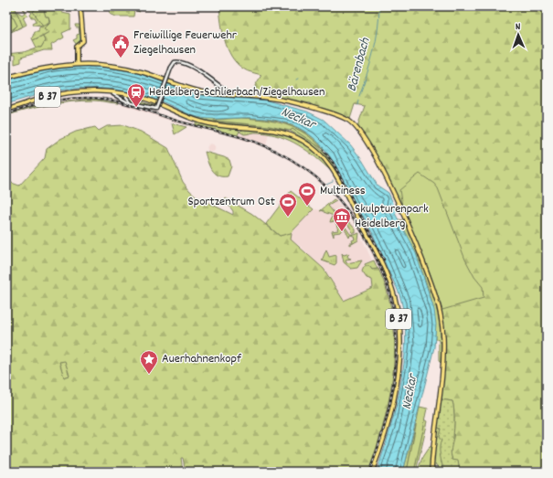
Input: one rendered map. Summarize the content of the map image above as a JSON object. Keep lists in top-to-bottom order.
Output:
{
  "streets": {
    "main road": ["B 37"]
  },
  "water": ["Bärenbach", "Neckar"],
  "places": {
    "public building": ["Freiwillige Feuerwehr Ziegelhausen"],
    "station": ["Heidelberg-Schlierbach/Ziegelhausen"],
    "sports": ["Multiness", "Sportzentrum Ost"],
    "museum": ["Skulpturenpark Heidelberg"],
    "place": ["Auerhahnenkopf"]
  },
  "north": "top"
}
